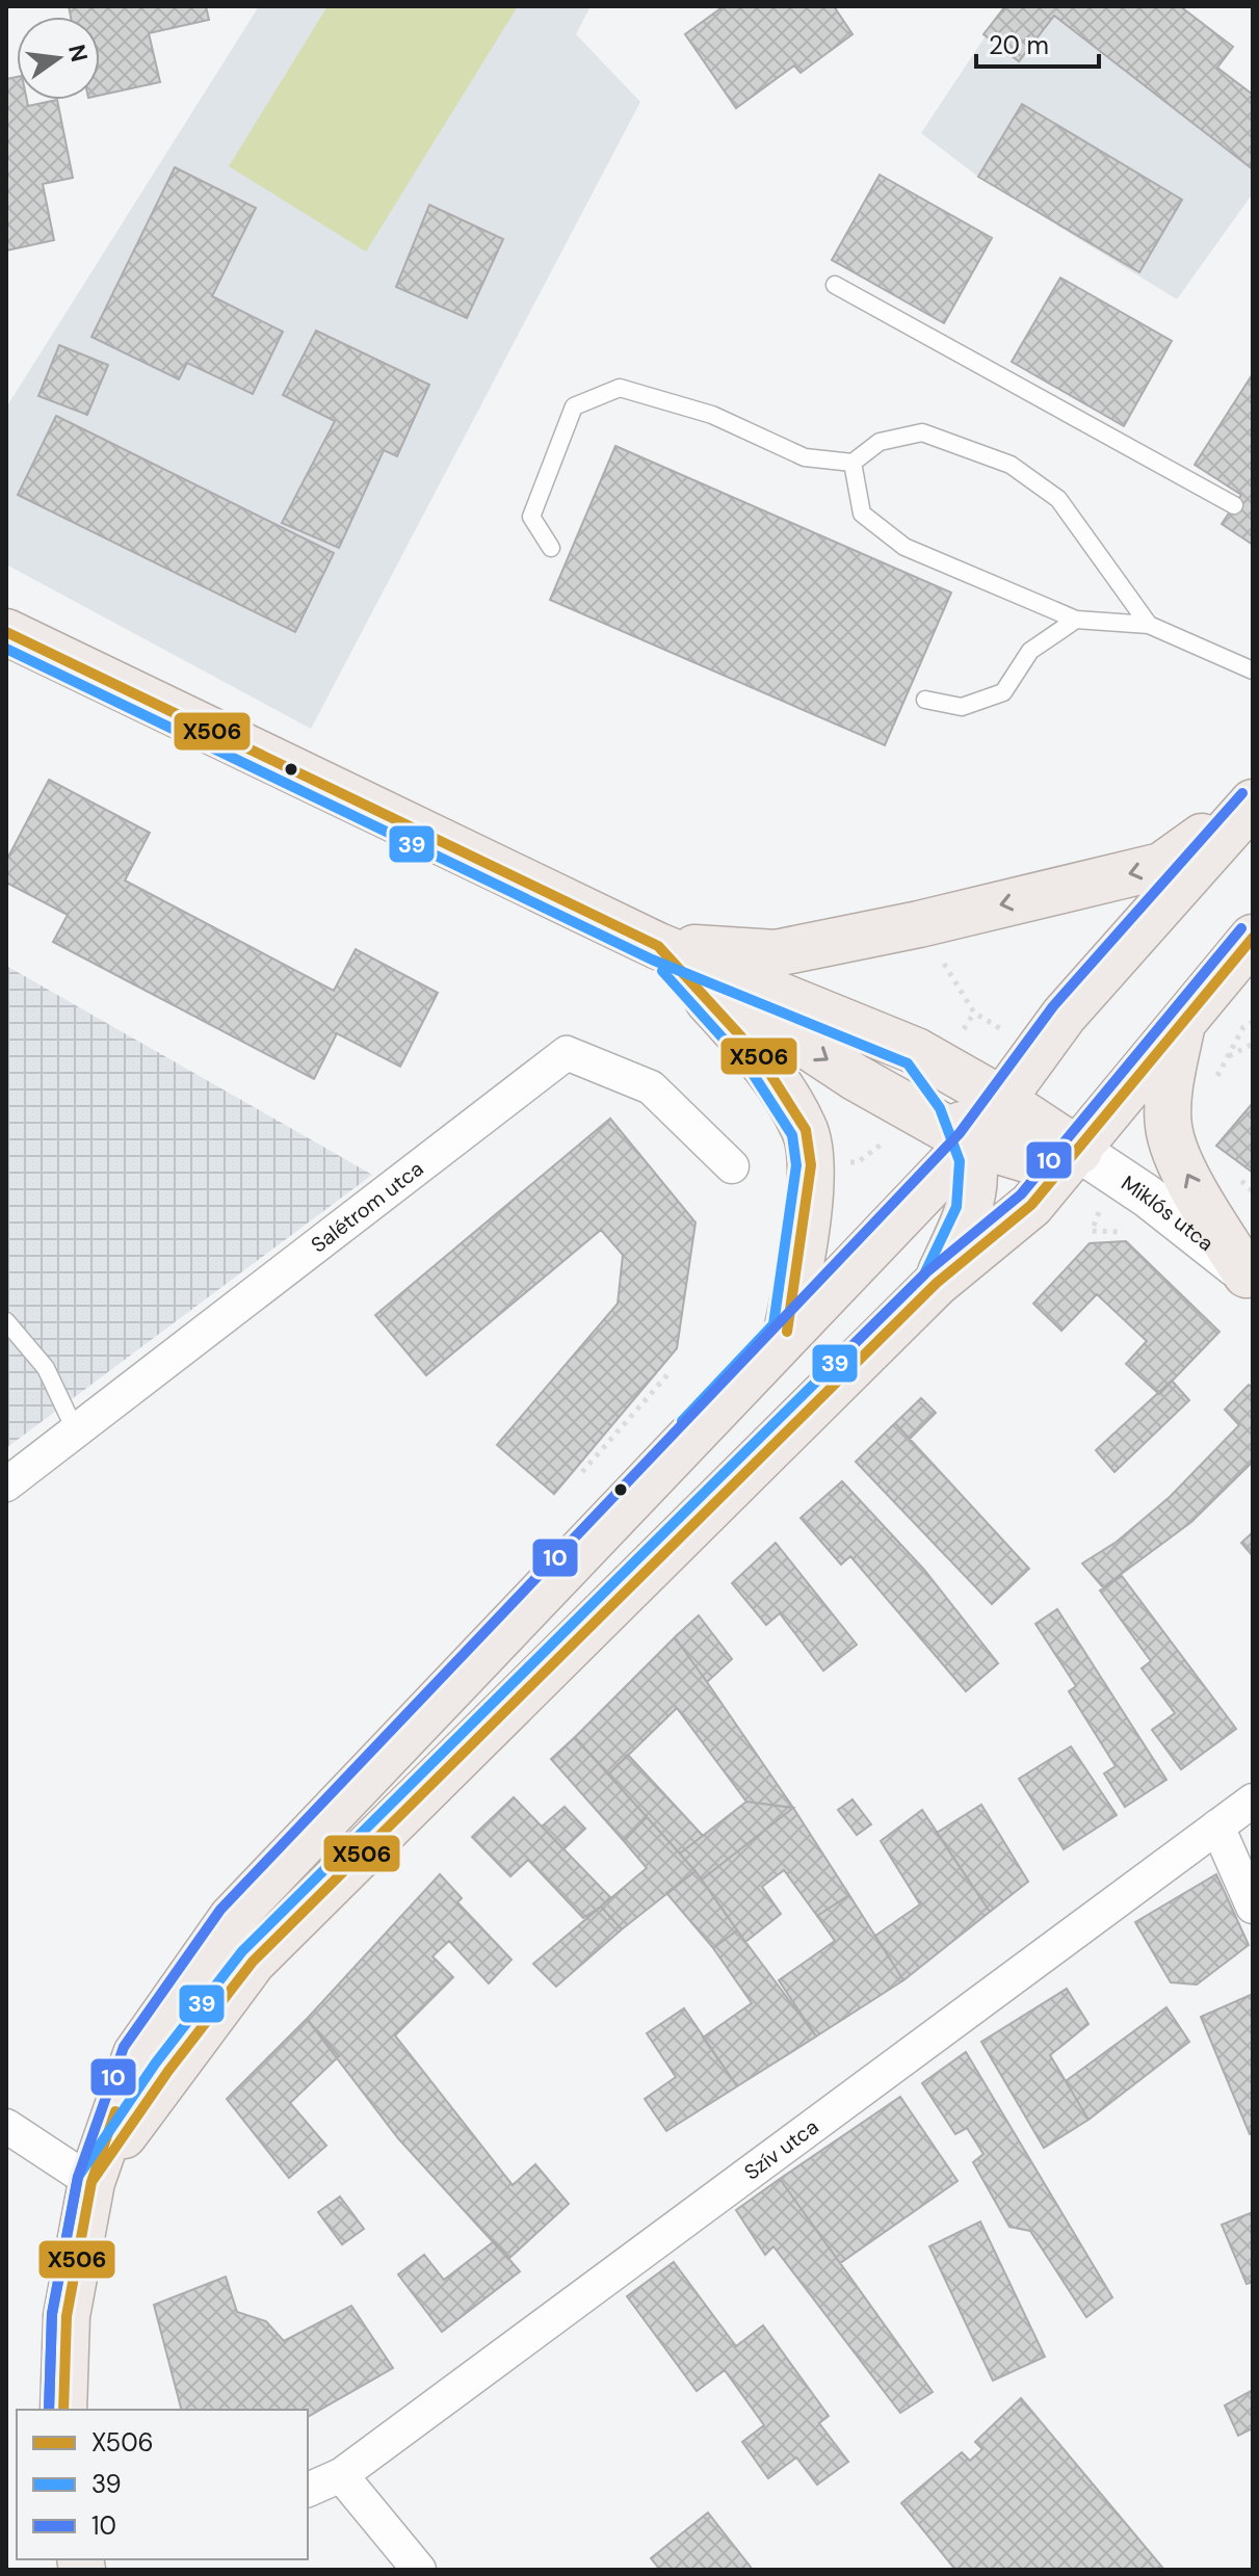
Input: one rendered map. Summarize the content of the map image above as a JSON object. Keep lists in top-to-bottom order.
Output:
{
  "streets": {
    "street": ["Salétrom utca", "Miklós utca", "Szív utca"]
  },
  "lines": ["transit line X506", "transit line 39", "transit line 10"],
  "legend": ["X506", "39", "10"],
  "scale_bar": "20 m",
  "north": "right"
}
